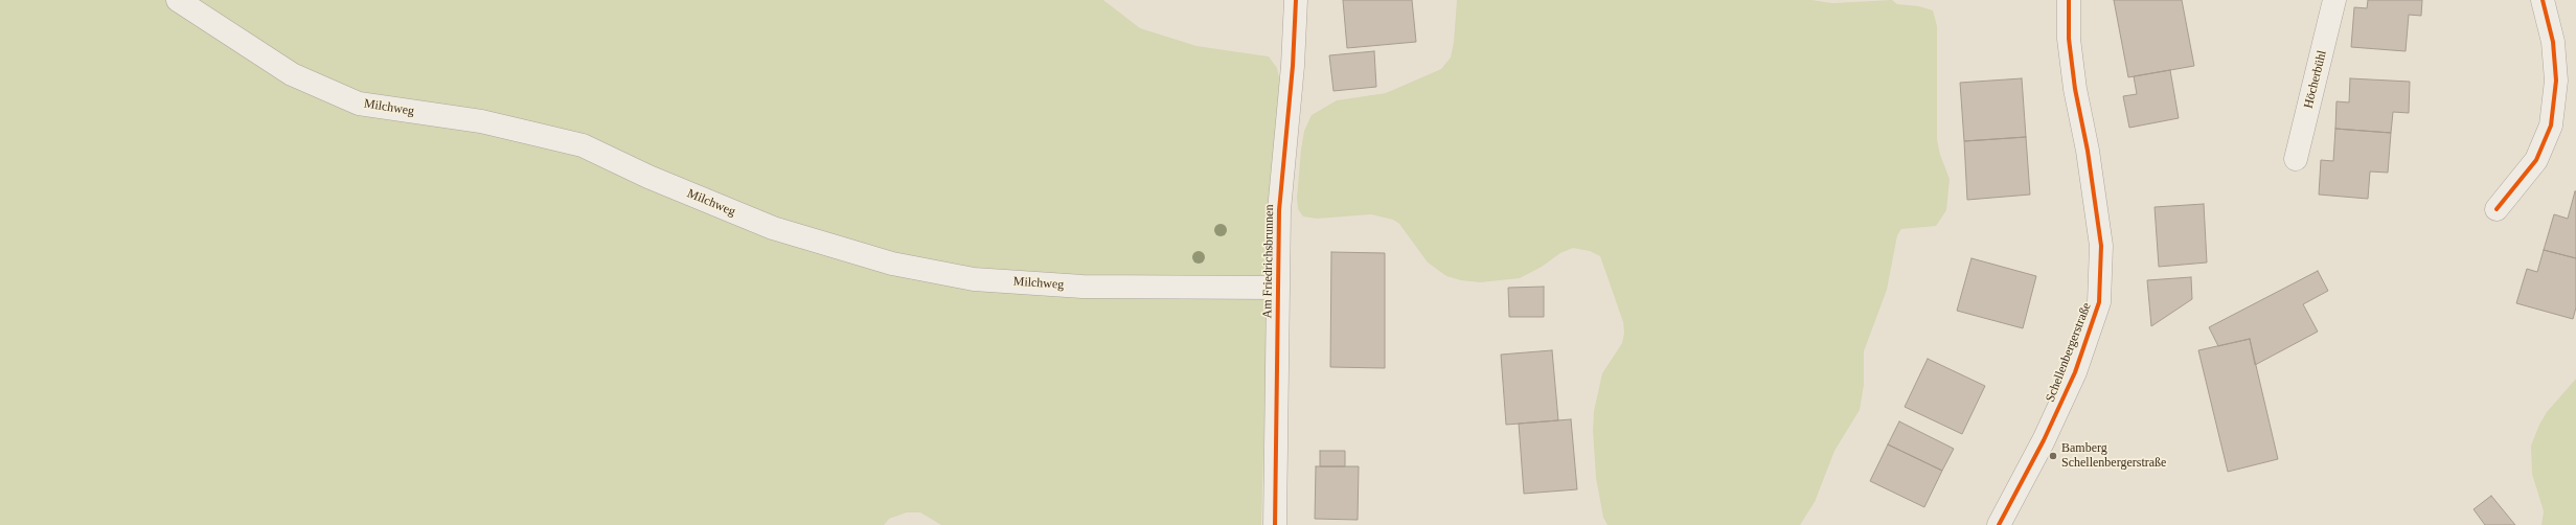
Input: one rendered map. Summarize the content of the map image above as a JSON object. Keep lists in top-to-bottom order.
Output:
{
  "streets": {
    "street": [
      "Höcherbühl",
      "Milchweg",
      "Am Friedrichsbrunnen",
      "Schellenbergerstraße"
    ]
  },
  "crossings": [
    ["Milchweg", "Am Friedrichsbrunnen"]
  ],
  "places": ["Bamberg Schellenbergerstraße"]
}
